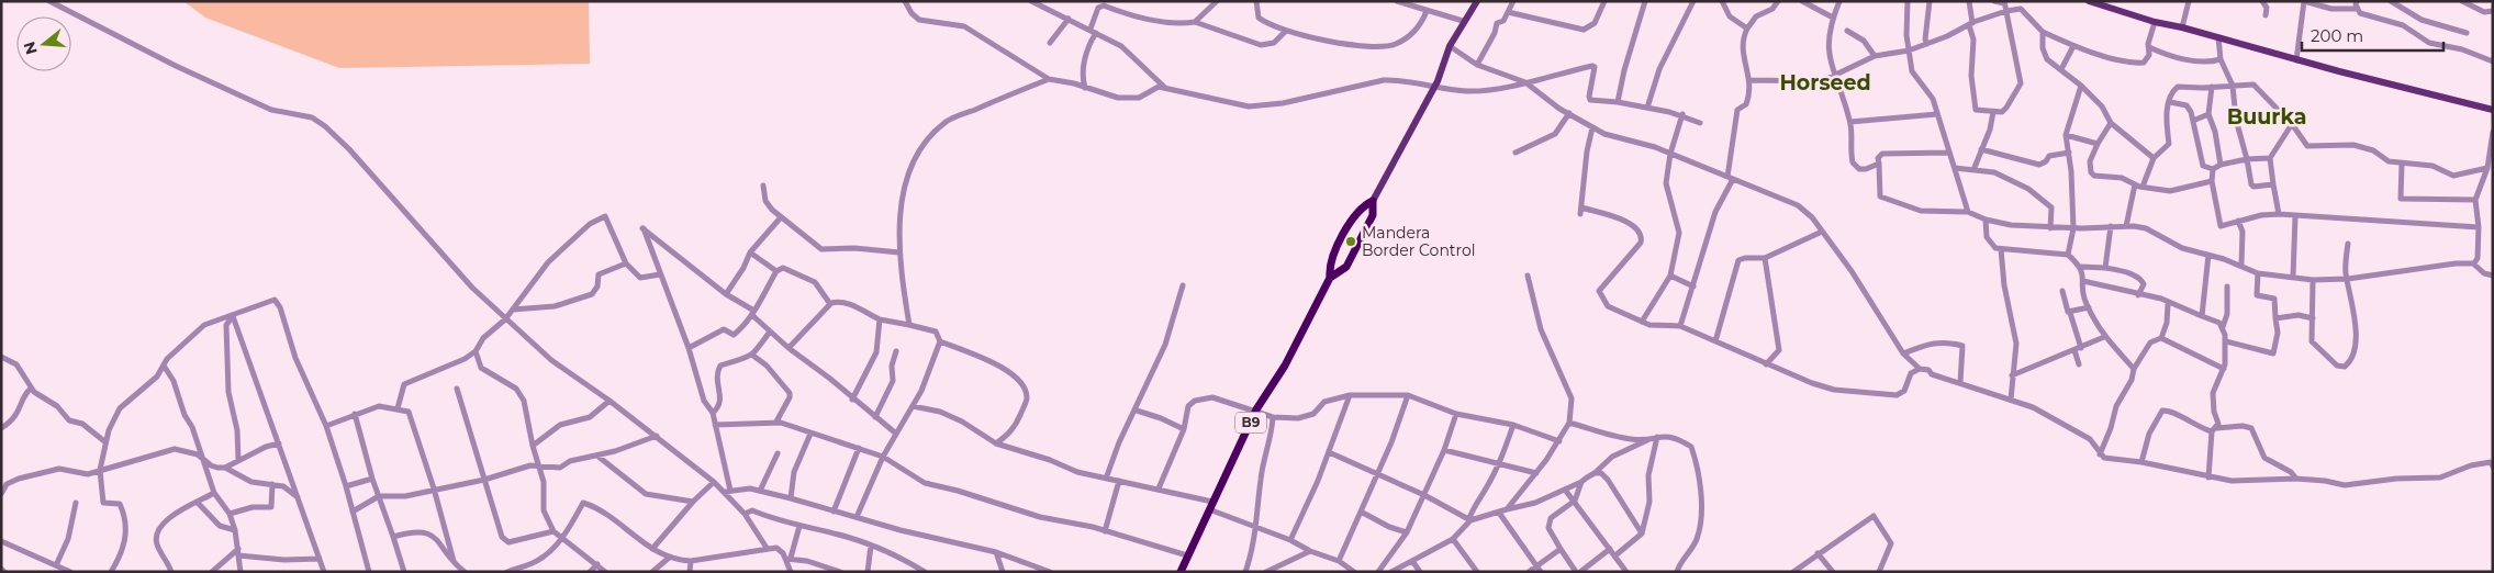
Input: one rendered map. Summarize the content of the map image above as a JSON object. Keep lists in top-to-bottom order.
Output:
{
  "streets": {
    "highway": ["B9"]
  },
  "districts": ["Horseed", "Buurka"],
  "places": ["Mandera Border Control"],
  "scale_bar": "200 m",
  "north": "left"
}
